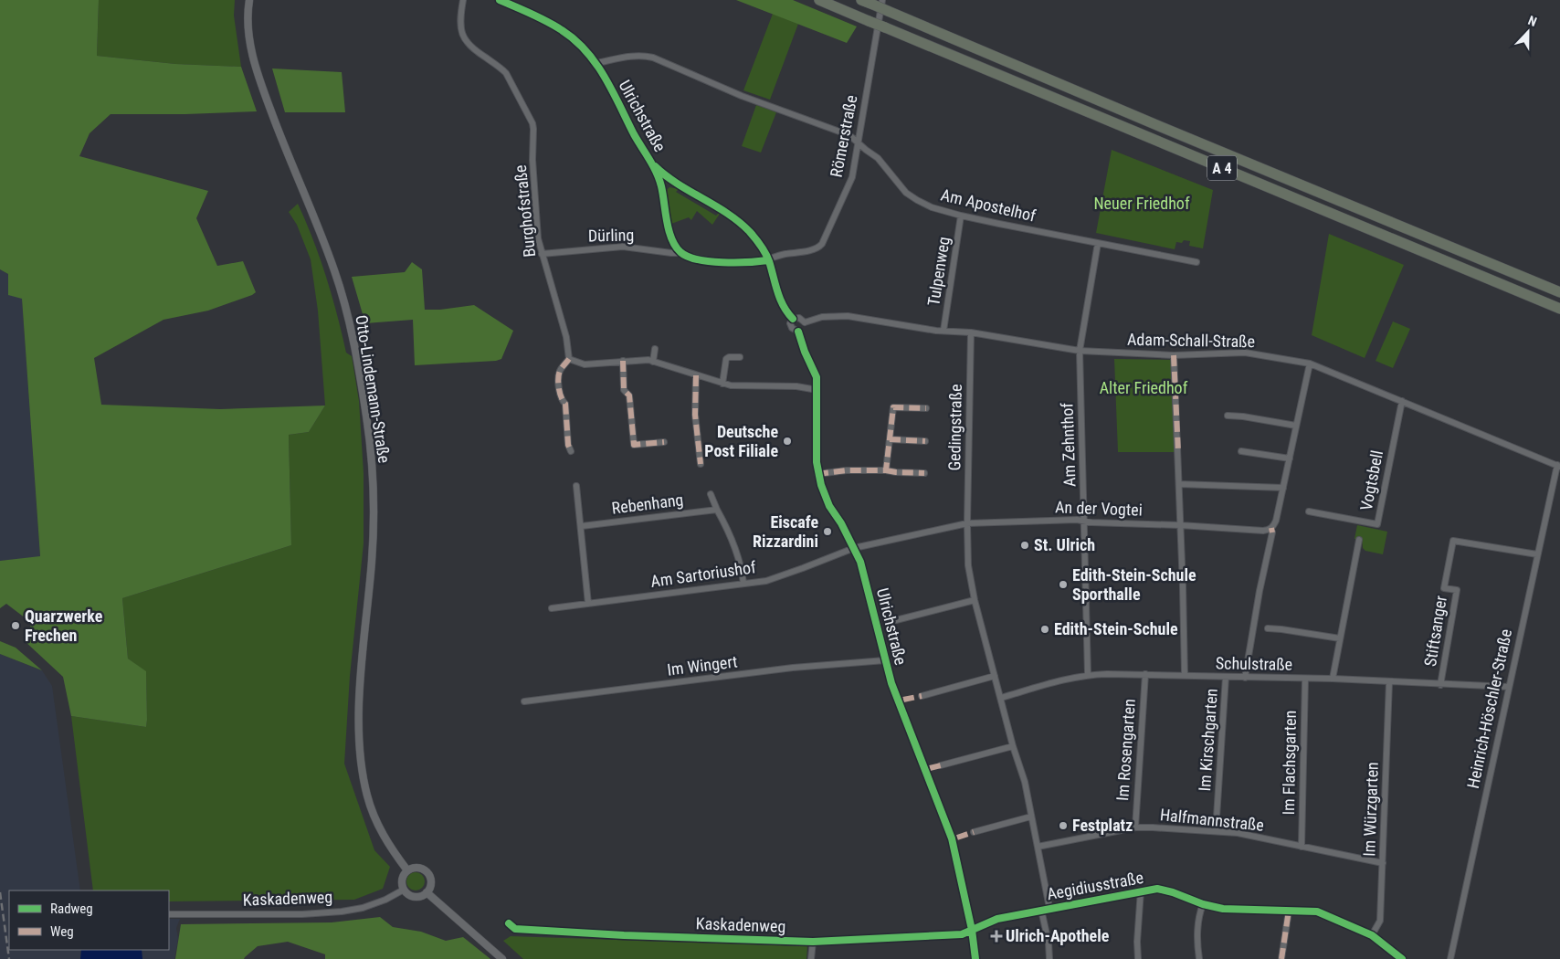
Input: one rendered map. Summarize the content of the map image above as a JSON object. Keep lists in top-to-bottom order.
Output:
{
  "streets": {
    "highway": ["A 4"],
    "street": [
      "Ulrichstraße",
      "Römerstraße",
      "Am Apostelhof",
      "Burghofstraße",
      "Dürling",
      "Tulpenweg",
      "Adam-Schall-Straße",
      "Otto-Lindemann-Straße",
      "Gedingstraße",
      "Am Zehnthof",
      "Vogtsbell",
      "Rebenhang",
      "An der Vogtei",
      "Am Sartoriushof",
      "Stiftsanger",
      "Schulstraße",
      "Im Wingert",
      "Heinrich-Höschler-Straße",
      "Im Kirschgarten",
      "Im Rosengarten",
      "Im Flachsgarten",
      "Im Würzgarten",
      "Halfmannstraße",
      "Aegidiusstraße",
      "Kaskadenweg"
    ]
  },
  "crossings": [
    ["Ulrichstraße", "Am Apostelhof"],
    ["Ulrichstraße", "Dürling"],
    ["Ulrichstraße", "Adam-Schall-Straße"],
    ["Ulrichstraße", "An der Vogtei"],
    ["Ulrichstraße", "Am Sartoriushof"],
    ["Ulrichstraße", "Im Wingert"],
    ["Ulrichstraße", "Aegidiusstraße"],
    ["Ulrichstraße", "Kaskadenweg"],
    ["Römerstraße", "A 4"],
    ["Römerstraße", "Am Apostelhof"],
    ["Am Apostelhof", "Tulpenweg"],
    ["Am Apostelhof", "Am Zehnthof"],
    ["Burghofstraße", "Dürling"],
    ["Tulpenweg", "Adam-Schall-Straße"],
    ["Adam-Schall-Straße", "Gedingstraße"],
    ["Adam-Schall-Straße", "Am Zehnthof"],
    ["Adam-Schall-Straße", "Vogtsbell"],
    ["Adam-Schall-Straße", "An der Vogtei"],
    ["Adam-Schall-Straße", "Heinrich-Höschler-Straße"],
    ["Otto-Lindemann-Straße", "Kaskadenweg"],
    ["Gedingstraße", "An der Vogtei"],
    ["Gedingstraße", "Schulstraße"],
    ["Gedingstraße", "Halfmannstraße"],
    ["Gedingstraße", "Aegidiusstraße"],
    ["Am Zehnthof", "An der Vogtei"],
    ["Am Zehnthof", "Schulstraße"],
    ["An der Vogtei", "Am Sartoriushof"],
    ["Stiftsanger", "Schulstraße"],
    ["Stiftsanger", "Heinrich-Höschler-Straße"],
    ["Schulstraße", "Heinrich-Höschler-Straße"],
    ["Schulstraße", "Im Kirschgarten"],
    ["Schulstraße", "Im Rosengarten"],
    ["Schulstraße", "Im Flachsgarten"],
    ["Schulstraße", "Im Würzgarten"],
    ["Im Kirschgarten", "Halfmannstraße"],
    ["Im Rosengarten", "Halfmannstraße"],
    ["Im Flachsgarten", "Halfmannstraße"],
    ["Im Würzgarten", "Halfmannstraße"],
    ["Im Würzgarten", "Aegidiusstraße"],
    ["Aegidiusstraße", "Kaskadenweg"]
  ],
  "parks": ["Neuer Friedhof", "Alter Friedhof"],
  "places": {
    "other": [
      "Deutsche Post Filiale",
      "Eiscafe Rizzardini",
      "St. Ulrich",
      "Edith-Stein-Schule Sporthalle",
      "Quarzwerke Frechen",
      "Edith-Stein-Schule",
      "Festplatz"
    ],
    "health": ["Ulrich-Apothele"]
  },
  "legend": ["Radweg", "Weg"],
  "north": "top"
}
